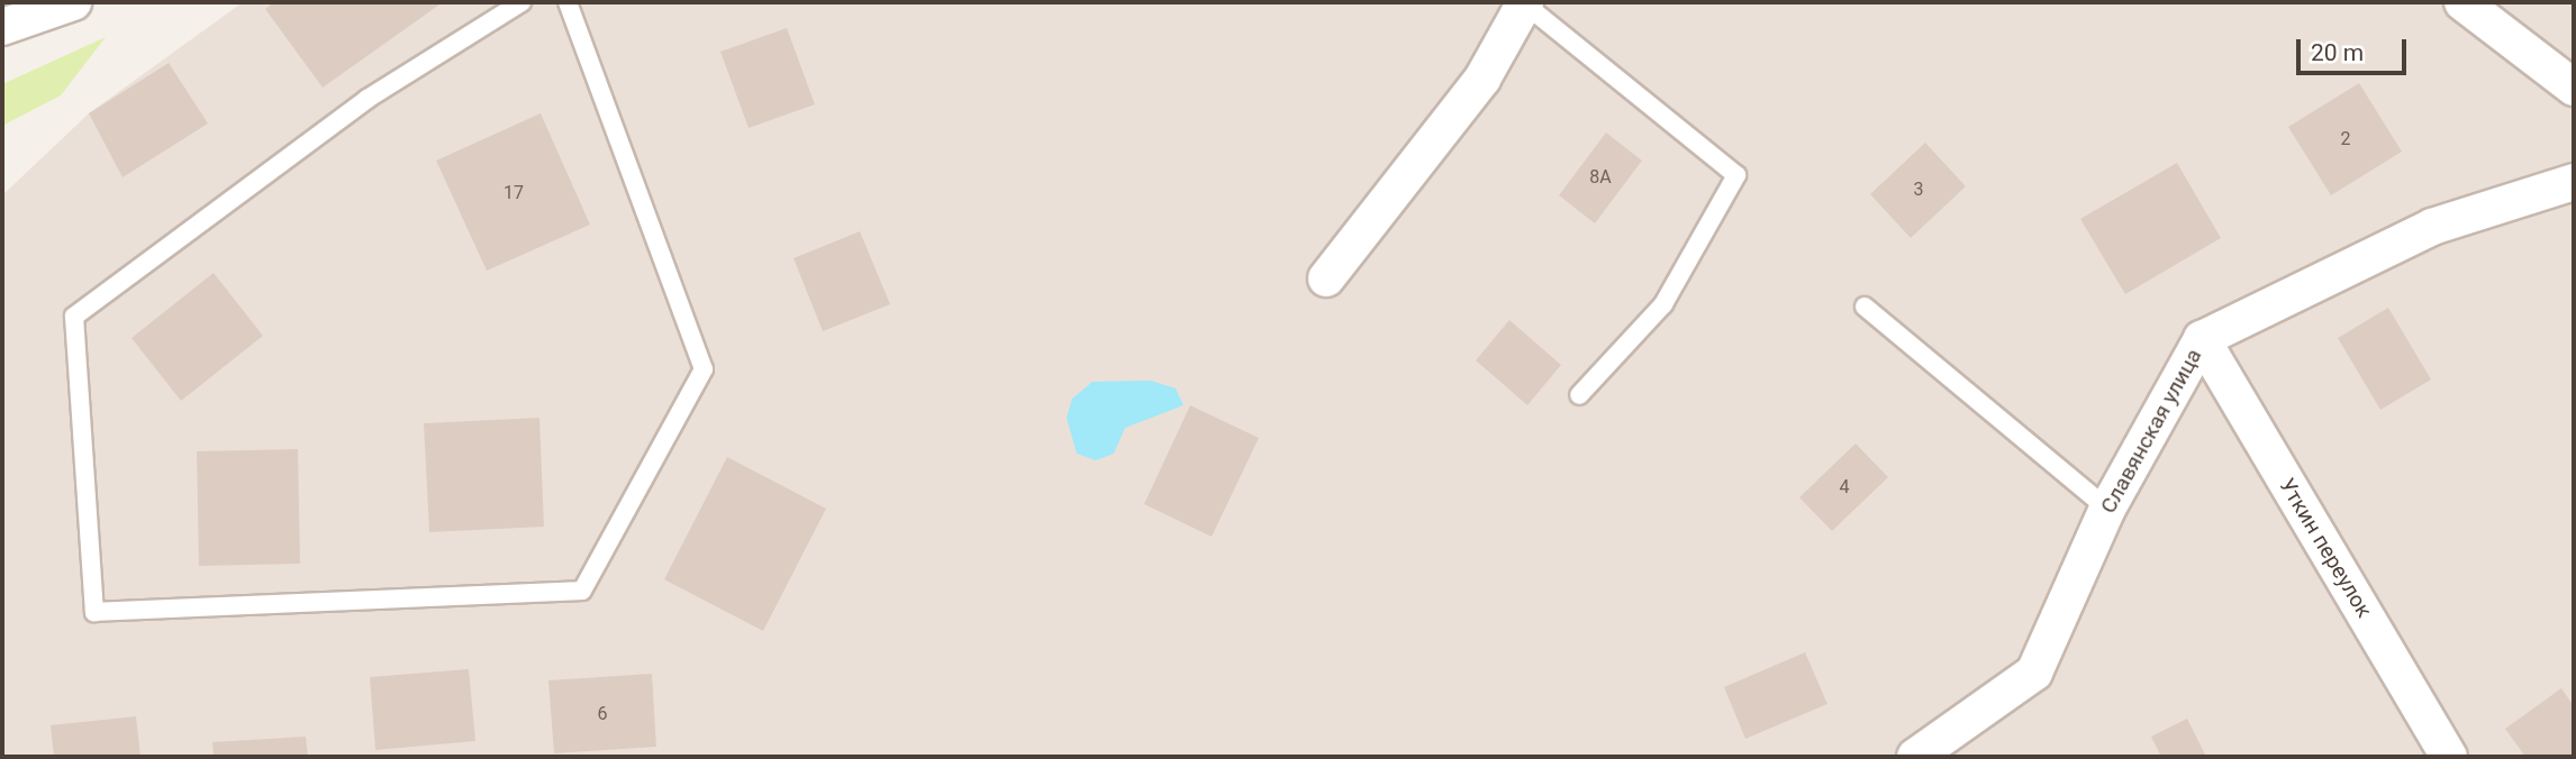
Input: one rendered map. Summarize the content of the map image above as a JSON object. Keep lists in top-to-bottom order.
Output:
{
  "streets": {
    "street": ["Славянская улица", "Уткин переулок"]
  },
  "crossings": [
    ["Славянская улица", "Уткин переулок"]
  ],
  "house_numbers": [
    "2",
    "8А",
    "3",
    "17",
    "4",
    "6"
  ],
  "scale_bar": "20 m"
}
